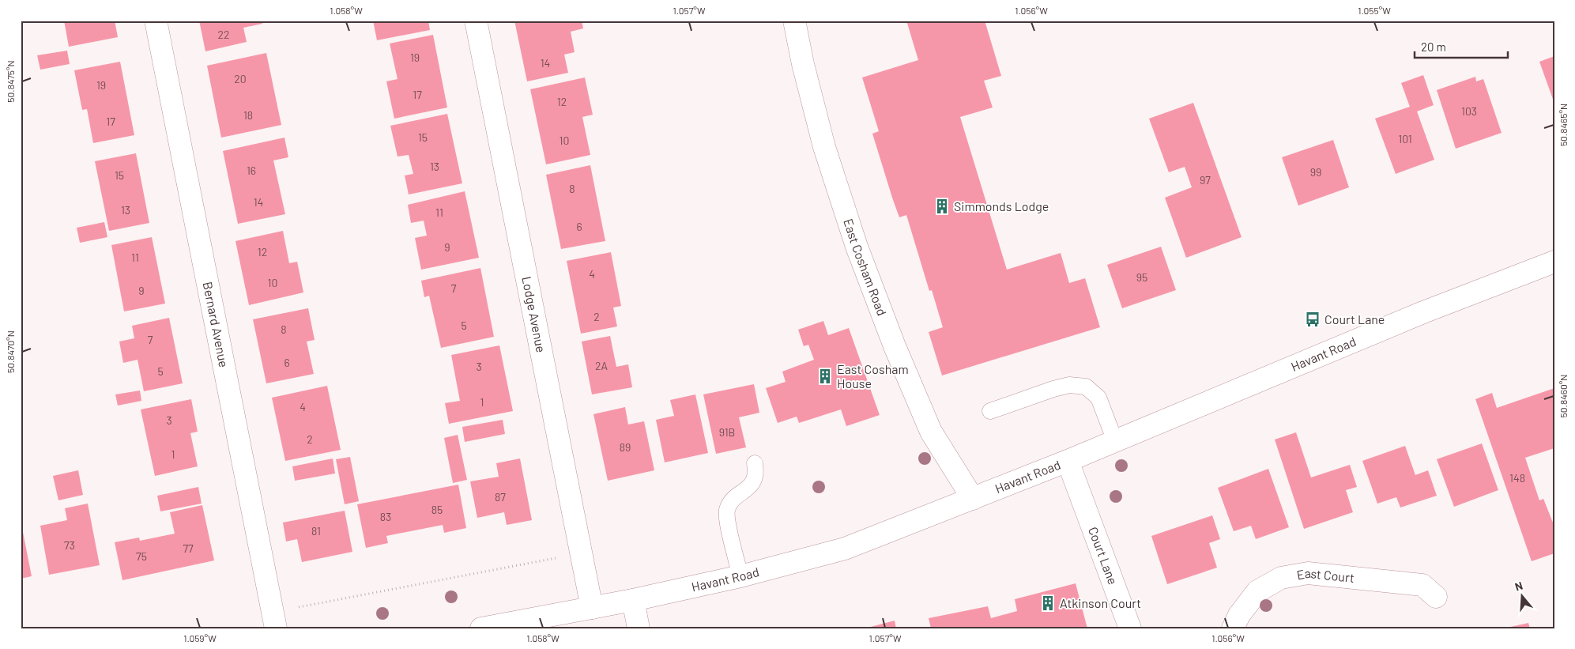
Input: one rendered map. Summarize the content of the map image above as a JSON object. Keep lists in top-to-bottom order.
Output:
{
  "streets": {
    "street": [
      "East Cosham Road",
      "Lodge Avenue",
      "Bernard Avenue",
      "Havant Road",
      "Court Lane",
      "East Court"
    ]
  },
  "crossings": [
    ["East Cosham Road", "Havant Road"],
    ["Lodge Avenue", "Havant Road"],
    ["Havant Road", "Court Lane"]
  ],
  "places": {
    "building": ["Simmonds Lodge", "East Cosham House", "Atkinson Court"],
    "bus stop": ["Court Lane"]
  },
  "house_numbers": [
    "22",
    "19",
    "14",
    "20",
    "19",
    "17",
    "12",
    "103",
    "18",
    "17",
    "15",
    "101",
    "10",
    "13",
    "16",
    "99",
    "15",
    "97",
    "8",
    "14",
    "13",
    "11",
    "6",
    "9",
    "12",
    "11",
    "4",
    "95",
    "10",
    "7",
    "9",
    "2",
    "5",
    "8",
    "7",
    "6",
    "2A",
    "3",
    "5",
    "1",
    "4",
    "3",
    "91B",
    "2",
    "89",
    "1",
    "148",
    "87",
    "85",
    "83",
    "81",
    "73",
    "77",
    "75"
  ],
  "scale_bar": "20 m",
  "north": "top",
  "coordinates": [
    "1.058°W",
    "1.057°W",
    "1.056°W",
    "1.055°W",
    "50.8475°N",
    "50.8465°N",
    "50.8470°N",
    "50.8460°N",
    "1.059°W"
  ]
}
